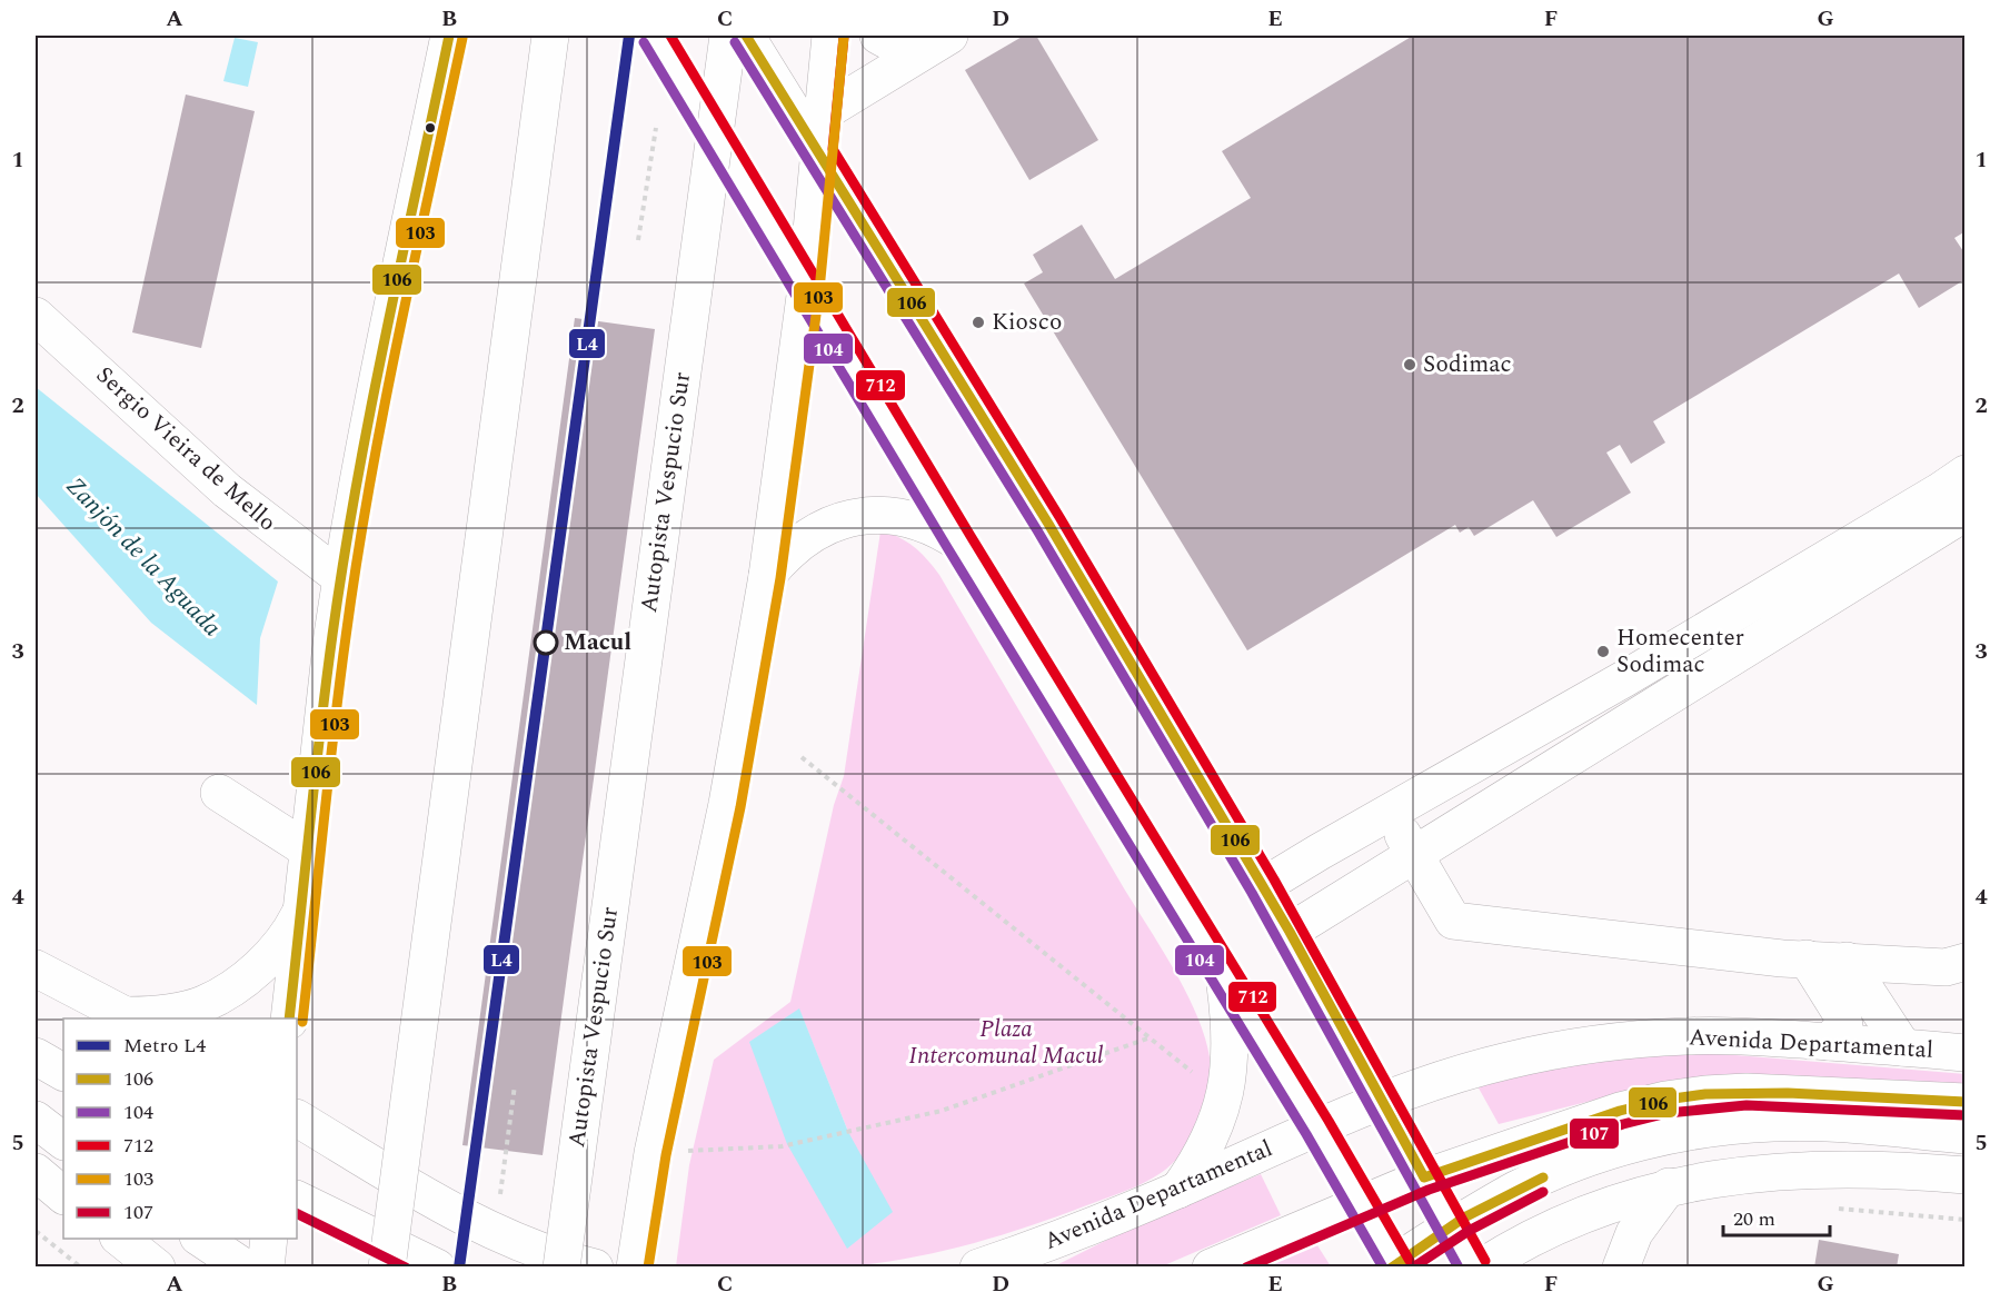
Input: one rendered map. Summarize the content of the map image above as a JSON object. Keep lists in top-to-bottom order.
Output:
{
  "streets": {
    "main road": ["Sergio Vieira de Mello", "Autopista Vespucio Sur", "Avenida Departamental"]
  },
  "water": ["Zanjón de la Aguada"],
  "parks": ["Plaza Intercomunal Macul"],
  "places": [
    "Kiosco",
    "Sodimac",
    "Macul",
    "Homecenter Sodimac"
  ],
  "lines": [
    "metro line L4",
    "transit line 106",
    "transit line 712",
    "transit line 103",
    "transit line 104",
    "transit line 107"
  ],
  "legend": [
    "Metro L4",
    "106",
    "104",
    "712",
    "103",
    "107"
  ],
  "scale_bar": "20 m",
  "grid": {
    "columns": [
      "A",
      "B",
      "C",
      "D",
      "E",
      "F",
      "G"
    ],
    "rows": [
      "1",
      "2",
      "3",
      "4",
      "5"
    ]
  }
}
